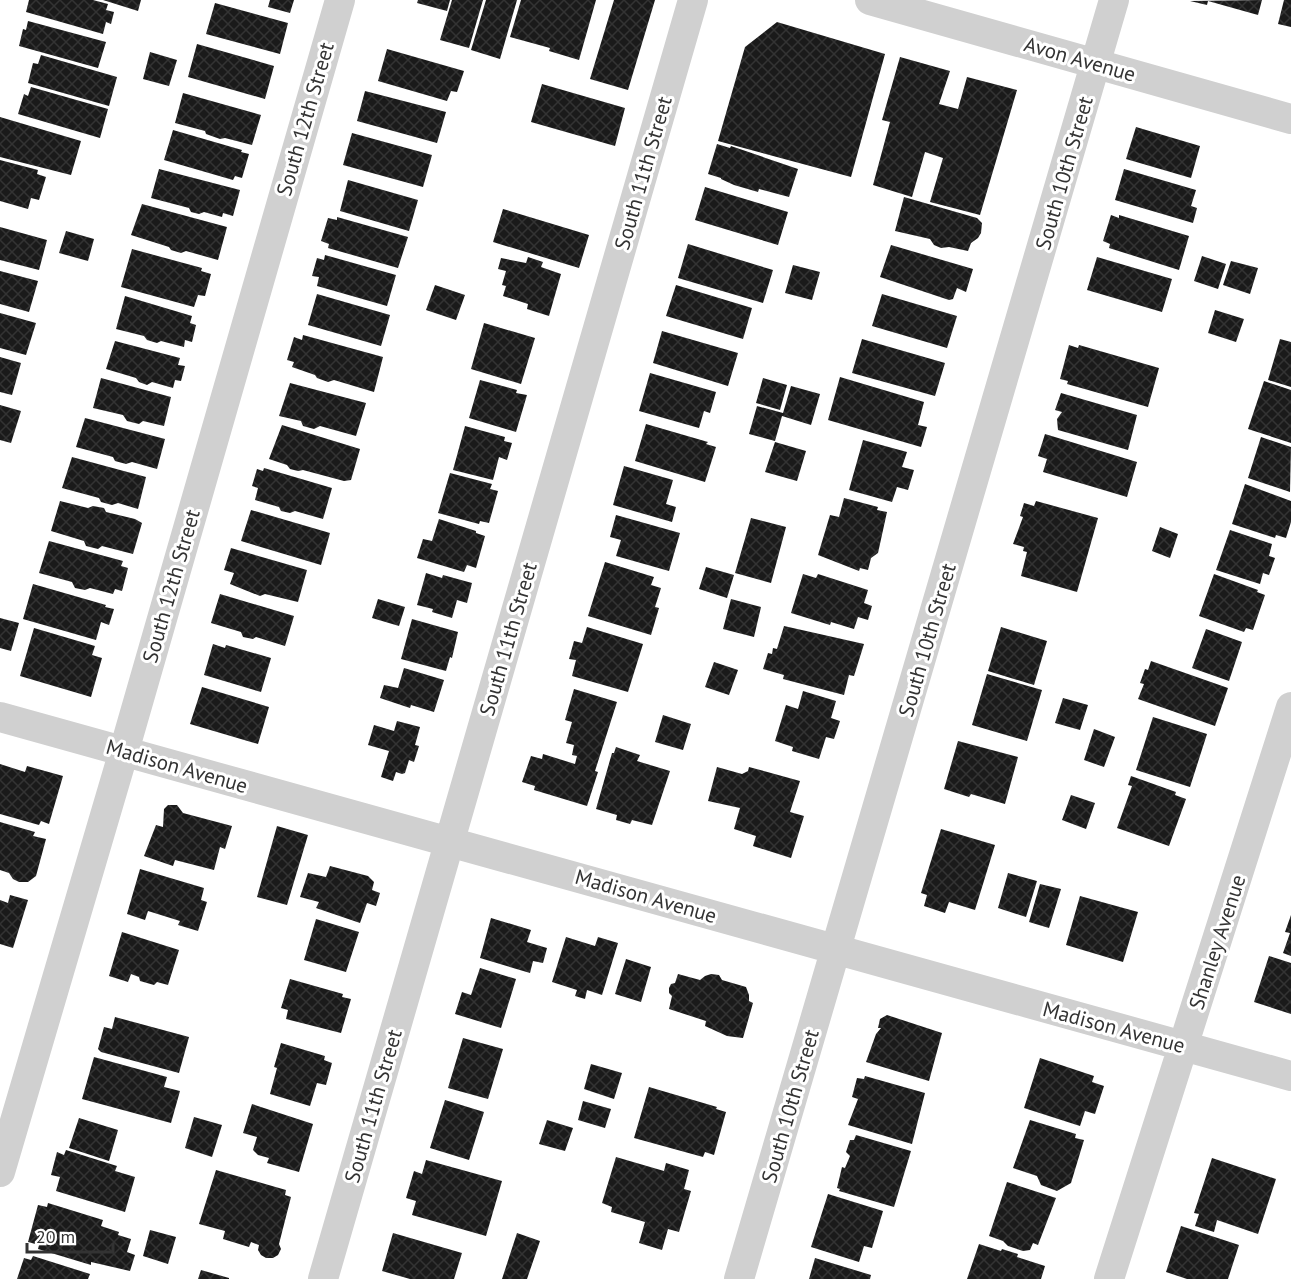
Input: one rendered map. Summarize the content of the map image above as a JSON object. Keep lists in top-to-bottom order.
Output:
{
  "streets": {
    "street": [
      "Avon Avenue",
      "South 12th Street",
      "South 11th Street",
      "South 10th Street",
      "Madison Avenue",
      "Shanley Avenue"
    ]
  },
  "crossings": [
    ["Avon Avenue", "South 10th Street"],
    ["South 12th Street", "Madison Avenue"],
    ["South 11th Street", "Madison Avenue"],
    ["South 10th Street", "Madison Avenue"],
    ["Madison Avenue", "Shanley Avenue"]
  ],
  "scale_bar": "20 m"
}
